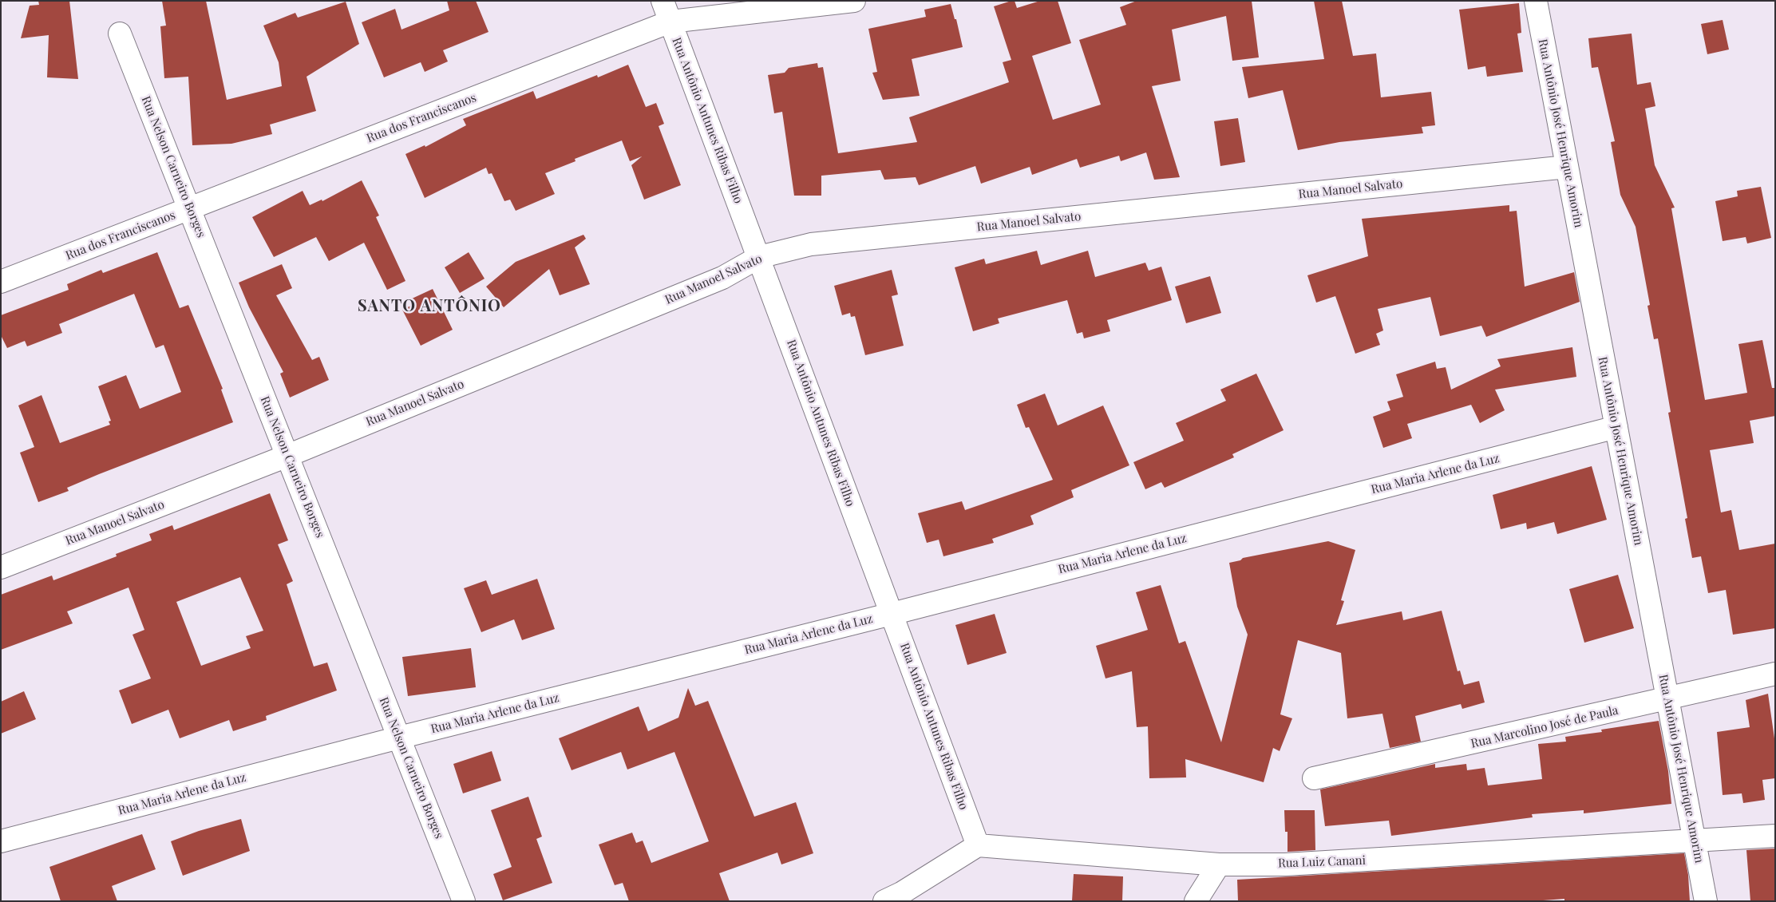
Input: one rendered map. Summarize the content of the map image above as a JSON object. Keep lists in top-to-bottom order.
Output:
{
  "streets": {
    "street": [
      "Rua dos Franciscanos",
      "Rua Antônio Antunes Ribas Filho",
      "Rua Antônio José Henrique Amorim",
      "Rua Nelson Carneiro Borges",
      "Rua Manoel Salvato",
      "Rua Maria Arlene da Luz",
      "Rua Marcolino José de Paula",
      "Rua Luiz Canani"
    ]
  },
  "crossings": [
    ["Rua dos Franciscanos", "Rua Antônio Antunes Ribas Filho"],
    ["Rua dos Franciscanos", "Rua Nelson Carneiro Borges"],
    ["Rua Antônio Antunes Ribas Filho", "Rua Manoel Salvato"],
    ["Rua Antônio Antunes Ribas Filho", "Rua Maria Arlene da Luz"],
    ["Rua Antônio Antunes Ribas Filho", "Rua Luiz Canani"],
    ["Rua Antônio José Henrique Amorim", "Rua Manoel Salvato"],
    ["Rua Antônio José Henrique Amorim", "Rua Maria Arlene da Luz"],
    ["Rua Antônio José Henrique Amorim", "Rua Marcolino José de Paula"],
    ["Rua Antônio José Henrique Amorim", "Rua Luiz Canani"],
    ["Rua Nelson Carneiro Borges", "Rua Manoel Salvato"],
    ["Rua Nelson Carneiro Borges", "Rua Maria Arlene da Luz"]
  ],
  "districts": ["SANTO ANTÔNIO"]
}
